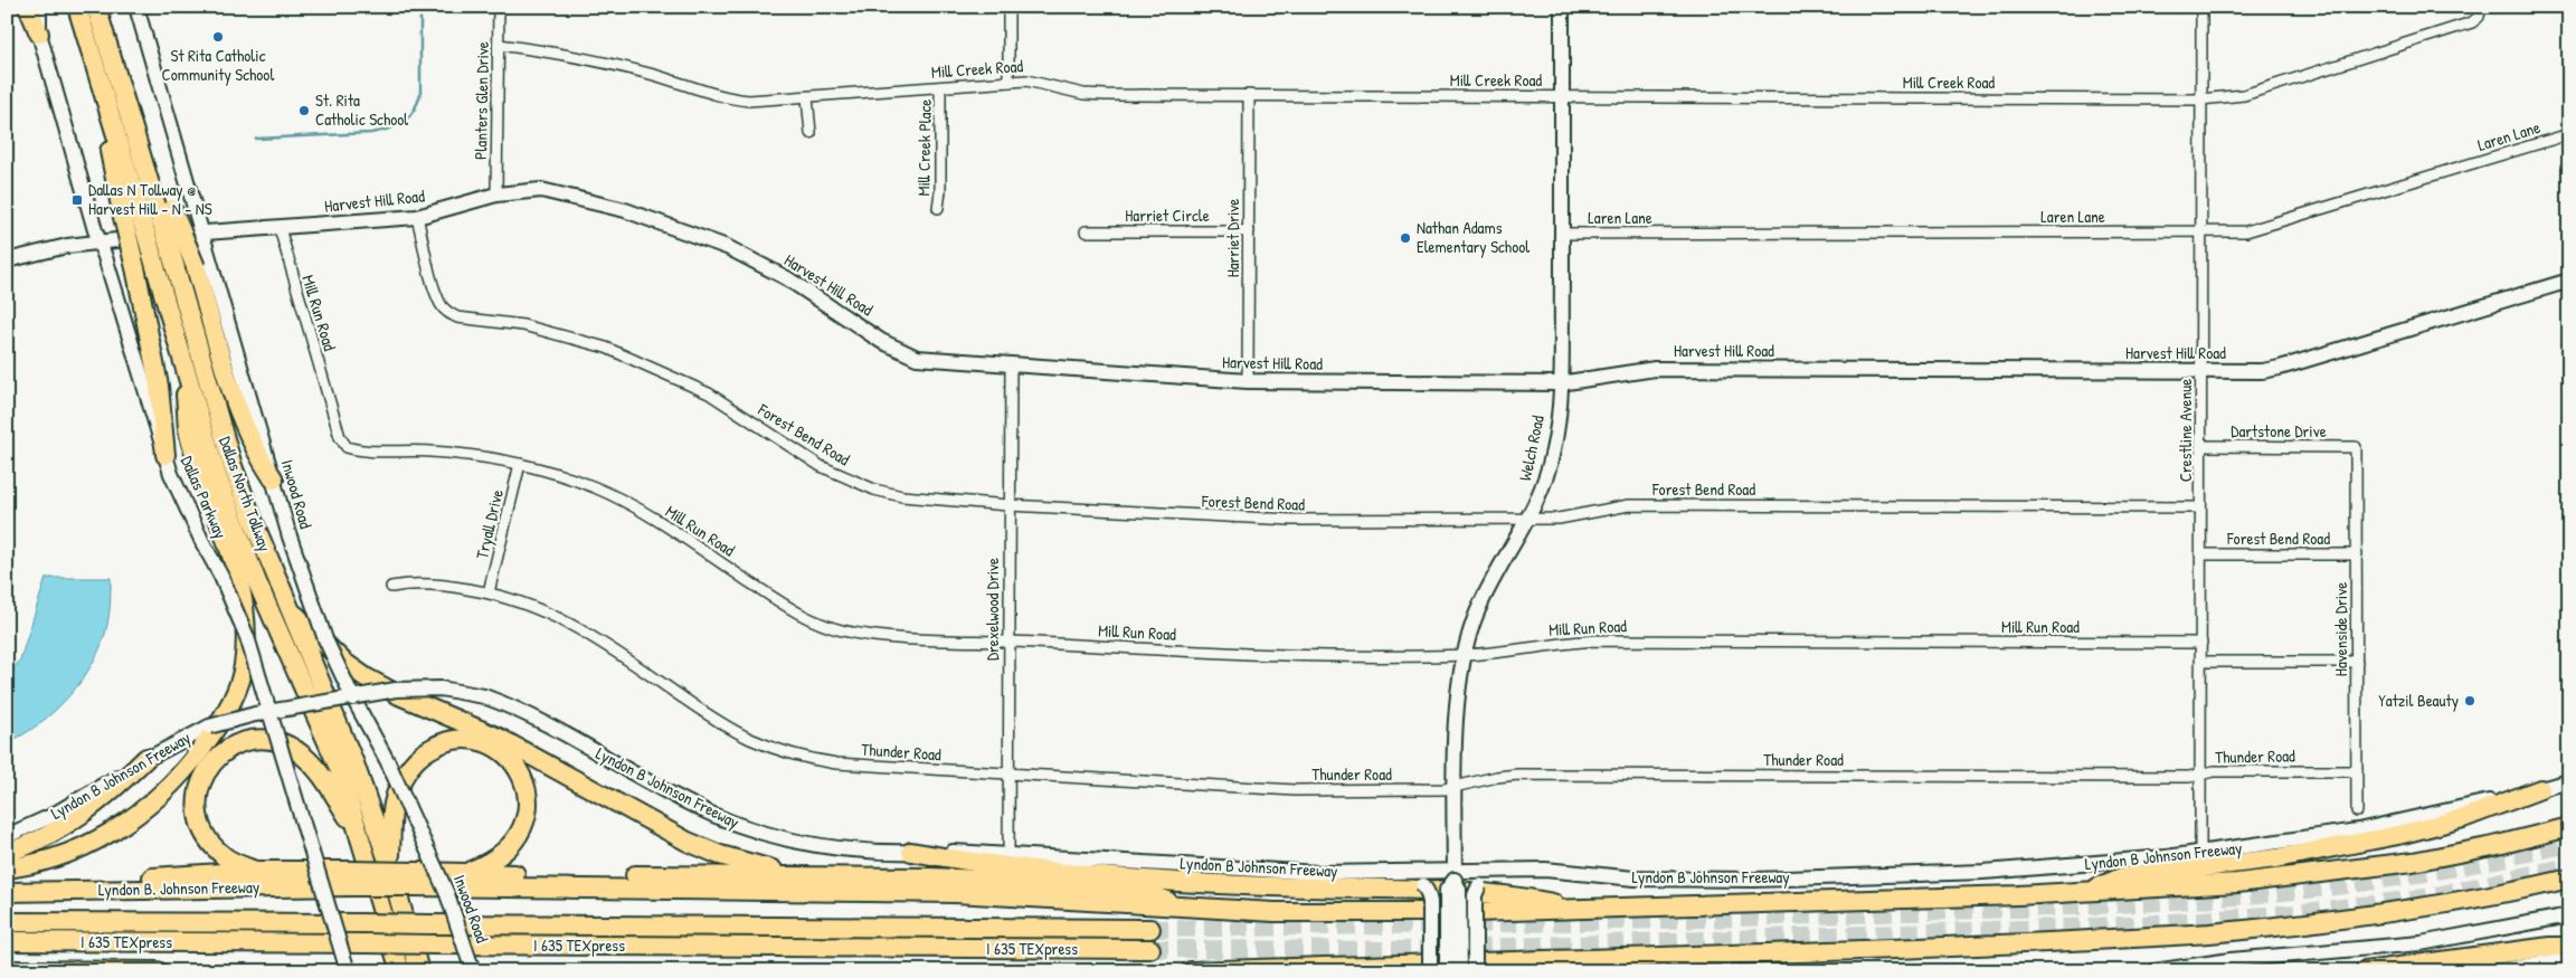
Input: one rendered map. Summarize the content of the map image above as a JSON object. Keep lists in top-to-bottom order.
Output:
{
  "streets": {
    "highway": [
      "Dallas North Tollway",
      "Lyndon B Johnson Freeway",
      "Lyndon B. Johnson Freeway",
      "I 635 TEXpress"
    ],
    "main road": [
      "Harvest Hill Road",
      "Welch Road",
      "Inwood Road",
      "Dallas Parkway"
    ],
    "street": [
      "Mill Creek Road",
      "Planters Glen Drive",
      "Laren Lane",
      "Mill Creek Place",
      "Harriet Circle",
      "Harriet Drive",
      "Mill Run Road",
      "Crestline Avenue",
      "Dartstone Drive",
      "Forest Bend Road",
      "Tryall Drive",
      "Drexelwood Drive",
      "Havenside Drive",
      "Thunder Road"
    ]
  },
  "crossings": [
    ["Mill Creek Road", "Planters Glen Drive"],
    ["Mill Creek Road", "Mill Creek Place"],
    ["Mill Creek Road", "Harriet Drive"],
    ["Mill Creek Road", "Crestline Avenue"],
    ["Mill Creek Road", "Welch Road"],
    ["Planters Glen Drive", "Harvest Hill Road"],
    ["Laren Lane", "Crestline Avenue"],
    ["Laren Lane", "Welch Road"],
    ["Harvest Hill Road", "Harriet Drive"],
    ["Harvest Hill Road", "Mill Run Road"],
    ["Harvest Hill Road", "Crestline Avenue"],
    ["Harvest Hill Road", "Forest Bend Road"],
    ["Harvest Hill Road", "Welch Road"],
    ["Harvest Hill Road", "Inwood Road"],
    ["Harvest Hill Road", "Dallas Parkway"],
    ["Harvest Hill Road", "Drexelwood Drive"],
    ["Harriet Circle", "Harriet Drive"],
    ["Mill Run Road", "Crestline Avenue"],
    ["Mill Run Road", "Welch Road"],
    ["Mill Run Road", "Tryall Drive"],
    ["Mill Run Road", "Drexelwood Drive"],
    ["Crestline Avenue", "Dartstone Drive"],
    ["Crestline Avenue", "Forest Bend Road"],
    ["Crestline Avenue", "Thunder Road"],
    ["Crestline Avenue", "Lyndon B Johnson Freeway"],
    ["Dartstone Drive", "Havenside Drive"],
    ["Forest Bend Road", "Welch Road"],
    ["Forest Bend Road", "Drexelwood Drive"],
    ["Forest Bend Road", "Havenside Drive"],
    ["Welch Road", "Thunder Road"],
    ["Welch Road", "Lyndon B Johnson Freeway"],
    ["Inwood Road", "Lyndon B Johnson Freeway"],
    ["Dallas Parkway", "Lyndon B Johnson Freeway"],
    ["Tryall Drive", "Thunder Road"],
    ["Drexelwood Drive", "Thunder Road"],
    ["Drexelwood Drive", "Lyndon B Johnson Freeway"],
    ["Havenside Drive", "Thunder Road"],
    ["Lyndon B Johnson Freeway", "Lyndon B. Johnson Freeway"]
  ],
  "places": {
    "other": [
      "St Rita Catholic Community School",
      "St. Rita Catholic School",
      "Nathan Adams Elementary School",
      "Yatzil Beauty"
    ],
    "transit": ["Dallas N Tollway @ Harvest Hill - N - NS"]
  }
}
